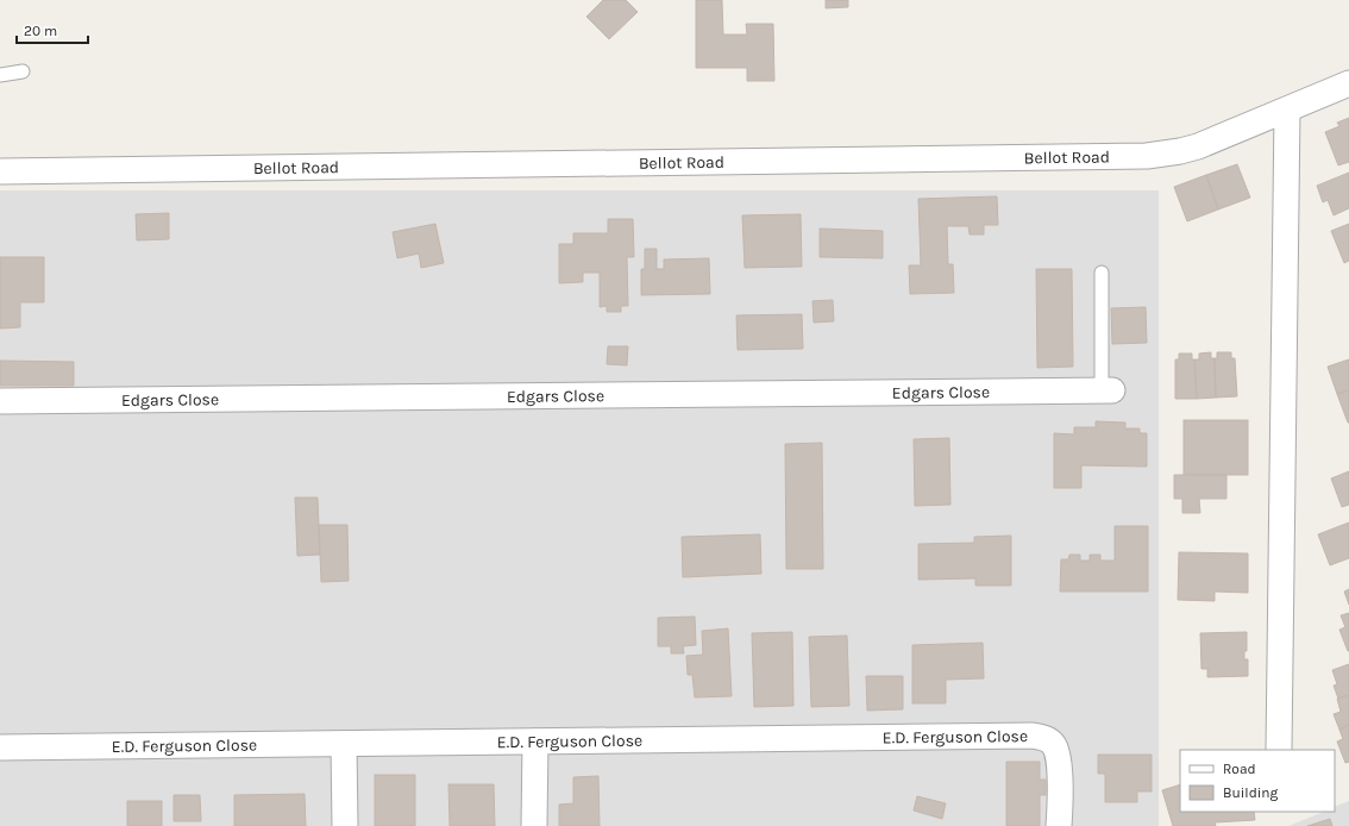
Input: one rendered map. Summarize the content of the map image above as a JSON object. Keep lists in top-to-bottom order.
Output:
{
  "streets": {
    "street": ["Bellot Road", "Edgars Close", "E.D. Ferguson Close"]
  },
  "legend": ["Road", "Building"],
  "scale_bar": "20 m"
}
